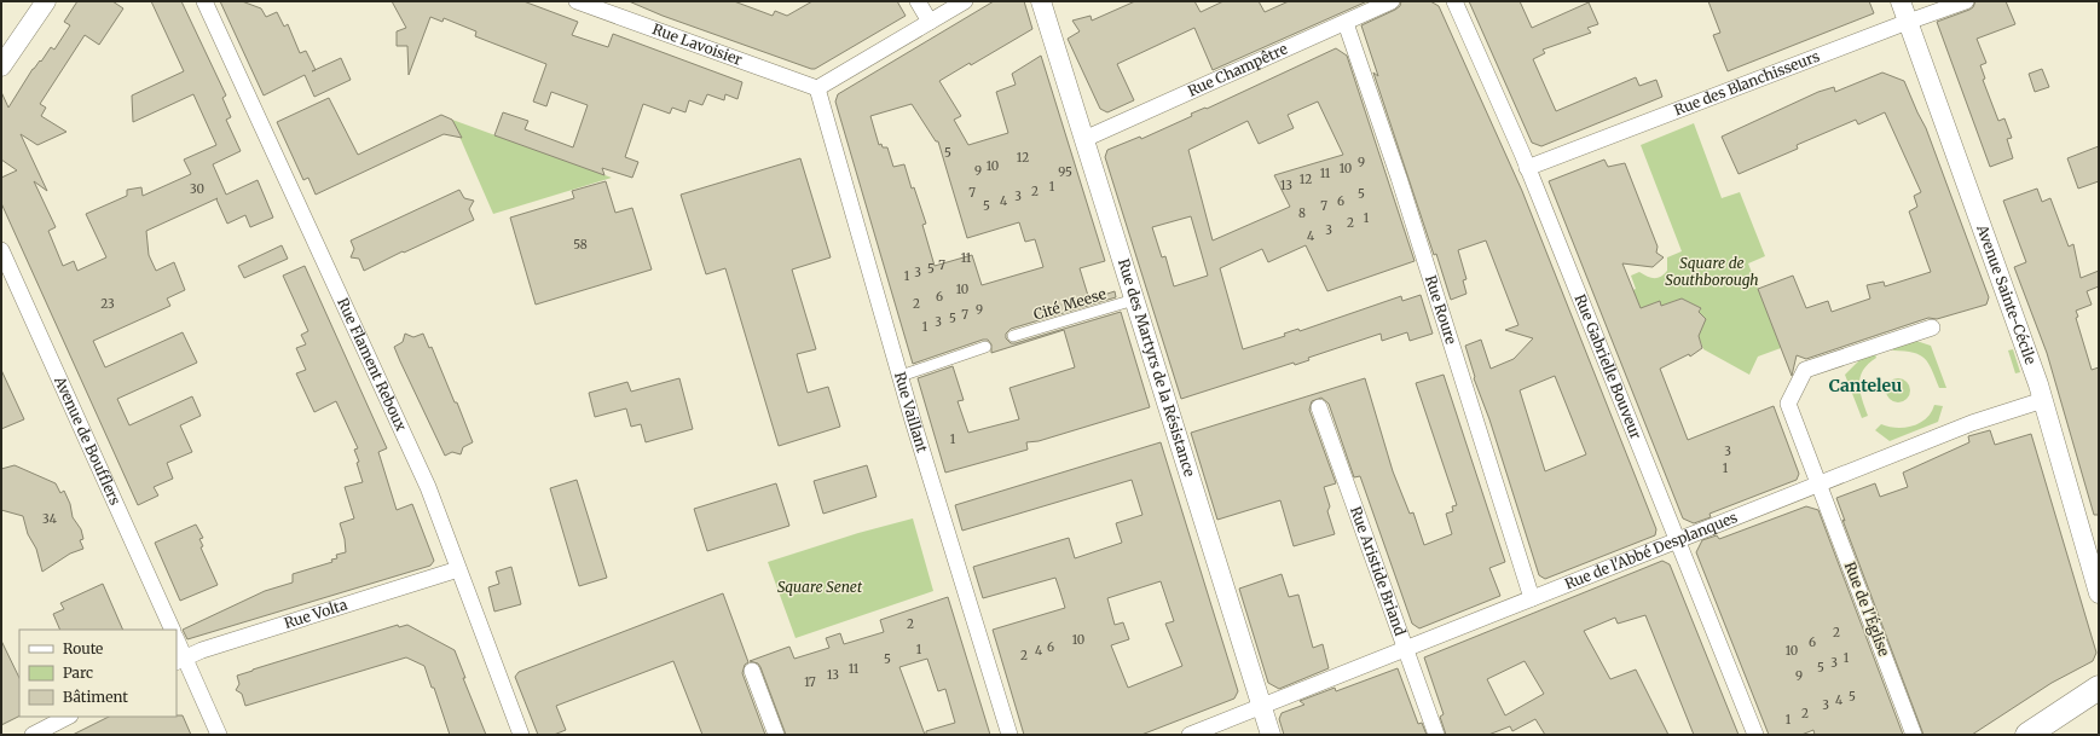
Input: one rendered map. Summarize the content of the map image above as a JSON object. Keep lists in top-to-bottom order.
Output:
{
  "streets": {
    "street": [
      "Rue Lavoisier",
      "Rue Champêtre",
      "Rue des Blanchisseurs",
      "Avenue Sainte-Cécile",
      "Cité Meese",
      "Rue Roure",
      "Rue Flament Reboux",
      "Rue Gabrielle Bouveur",
      "Rue des Martyrs de la Résistance",
      "Rue Vaillant",
      "Avenue de Boufflers",
      "Rue de l'Abbé Desplanques",
      "Rue Aristide Briand",
      "Rue de l'Église",
      "Rue Volta"
    ]
  },
  "crossings": [
    ["Rue Lavoisier", "Rue Vaillant"],
    ["Rue Champêtre", "Rue Roure"],
    ["Rue Champêtre", "Rue des Martyrs de la Résistance"],
    ["Rue des Blanchisseurs", "Avenue Sainte-Cécile"],
    ["Rue des Blanchisseurs", "Rue Gabrielle Bouveur"],
    ["Avenue Sainte-Cécile", "Rue de l'Abbé Desplanques"],
    ["Cité Meese", "Rue des Martyrs de la Résistance"],
    ["Rue Roure", "Rue de l'Abbé Desplanques"],
    ["Rue Flament Reboux", "Rue Volta"],
    ["Rue Gabrielle Bouveur", "Rue de l'Abbé Desplanques"],
    ["Rue des Martyrs de la Résistance", "Rue de l'Abbé Desplanques"],
    ["Rue de l'Abbé Desplanques", "Rue Aristide Briand"],
    ["Rue de l'Abbé Desplanques", "Rue de l'Église"]
  ],
  "districts": ["Canteleu"],
  "parks": ["Square de Southborough", "Square Senet"],
  "house_numbers": [
    "5",
    "12",
    "9",
    "10",
    "10",
    "9",
    "95",
    "11",
    "12",
    "13",
    "1",
    "30",
    "2",
    "7",
    "5",
    "3",
    "4",
    "6",
    "5",
    "7",
    "8",
    "1",
    "2",
    "3",
    "4",
    "58",
    "11",
    "7",
    "5",
    "3",
    "1",
    "10",
    "6",
    "23",
    "2",
    "9",
    "7",
    "5",
    "3",
    "1",
    "1",
    "3",
    "1",
    "34",
    "2",
    "2",
    "10",
    "6",
    "6",
    "1",
    "4",
    "10",
    "2",
    "1",
    "5",
    "3",
    "5",
    "11",
    "13",
    "9",
    "17",
    "5",
    "4",
    "3",
    "2",
    "1"
  ],
  "legend": ["Route", "Parc", "Bâtiment"]
}
